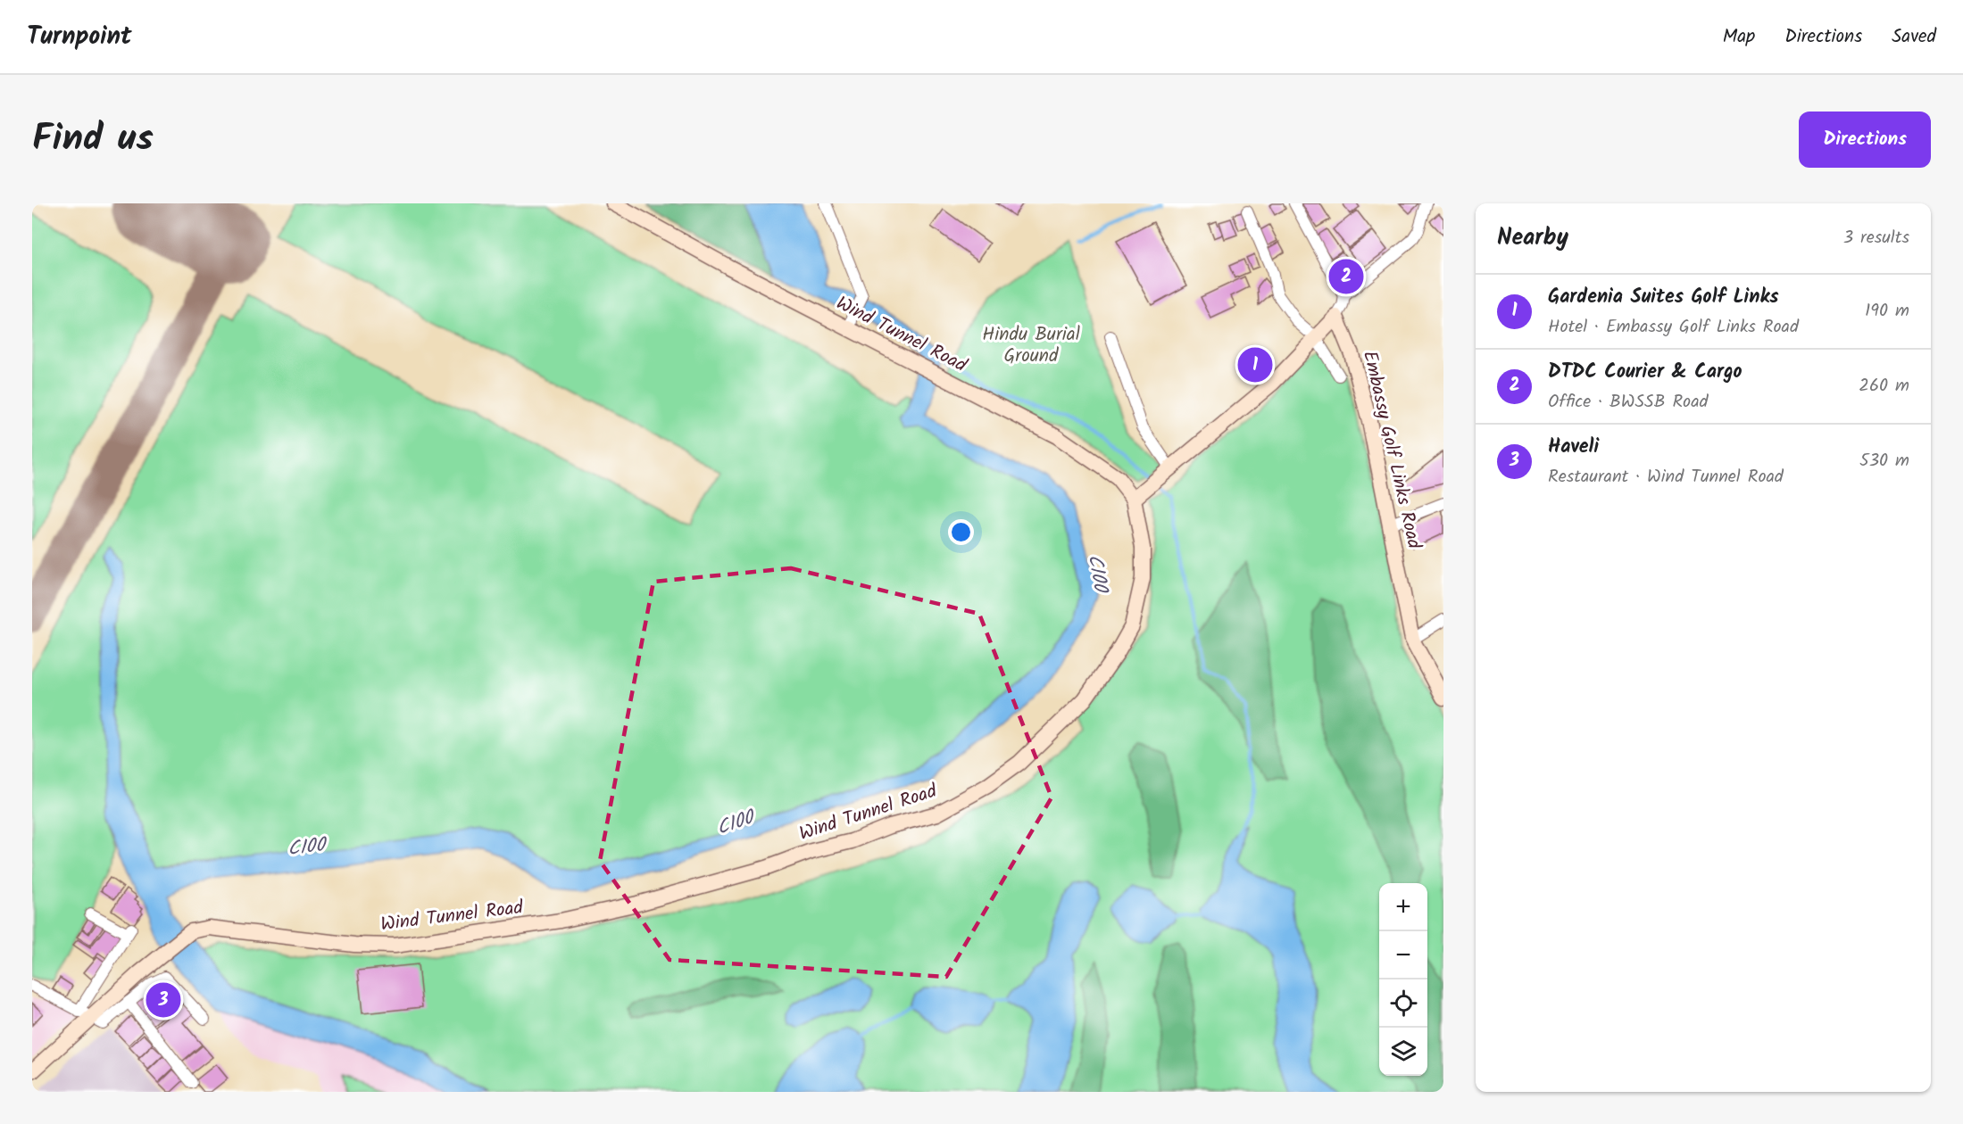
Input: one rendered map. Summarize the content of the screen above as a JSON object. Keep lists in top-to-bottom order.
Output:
{
  "streets": {
    "street": ["Wind Tunnel Road", "Embassy Golf Links Road"]
  },
  "water": ["C100"],
  "parks": ["Hindu Burial Ground"],
  "page": {
    "header": "Turnpoint",
    "nav": ["Map", "Directions", "Saved"],
    "title": "Find us",
    "buttons": "Directions",
    "heading": ["Nearby", "3 results"],
    "pins": ["2", "1", "3"],
    "list": [
      {
        "mark": "1",
        "name": "Gardenia Suites Golf Links",
        "note": "Hotel · Embassy Golf Links Road",
        "value": "190 m"
      },
      {
        "mark": "2",
        "name": "DTDC Courier & Cargo",
        "note": "Office · BWSSB Road",
        "value": "260 m"
      },
      {
        "mark": "3",
        "name": "Haveli",
        "note": "Restaurant · Wind Tunnel Road",
        "value": "530 m"
      }
    ],
    "map_buttons": ["+", "−"]
  }
}
